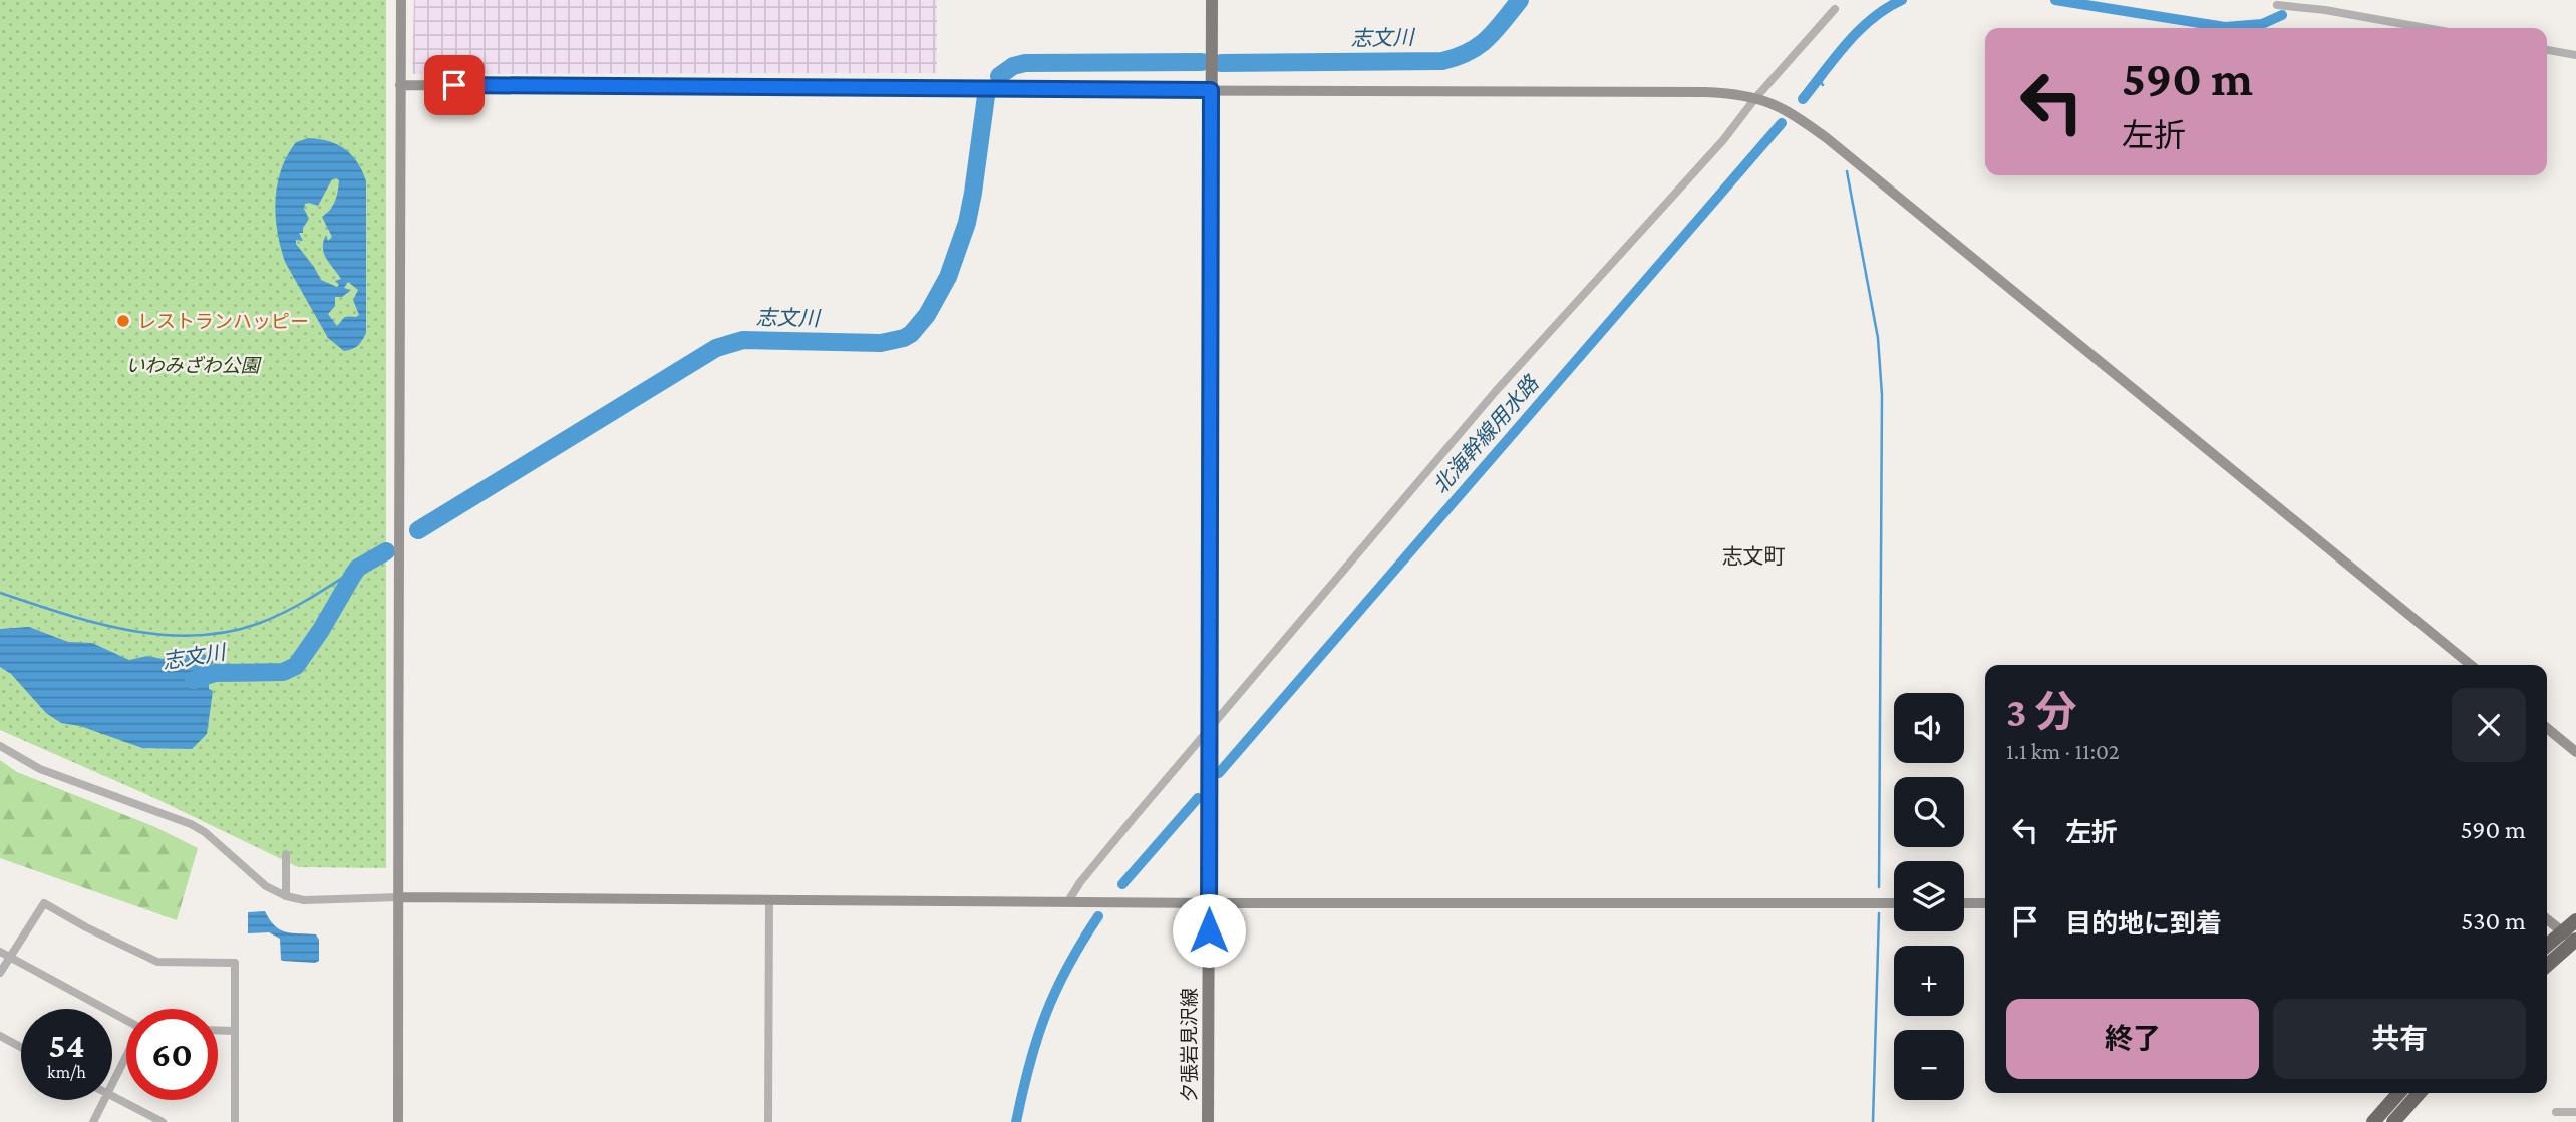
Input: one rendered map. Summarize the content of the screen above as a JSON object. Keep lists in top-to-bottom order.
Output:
{
  "streets": {
    "main road": ["夕張岩見沢線"]
  },
  "districts": ["志文町"],
  "water": ["志文川", "北海幹線用水路"],
  "parks": ["いわみざわ公園"],
  "places": ["レストランハッピー"],
  "page": {
    "turn": ["590 m", "左折"],
    "heading": ["3 分", "1.1 km · 11:02"],
    "map_buttons": ["+", "−"],
    "list": [
      {
        "name": "左折",
        "value": "590 m"
      },
      {
        "name": "目的地に到着",
        "value": "530 m"
      }
    ],
    "buttons": ["終了", "共有"],
    "speed": "54 km/h",
    "limit": "60"
  }
}
